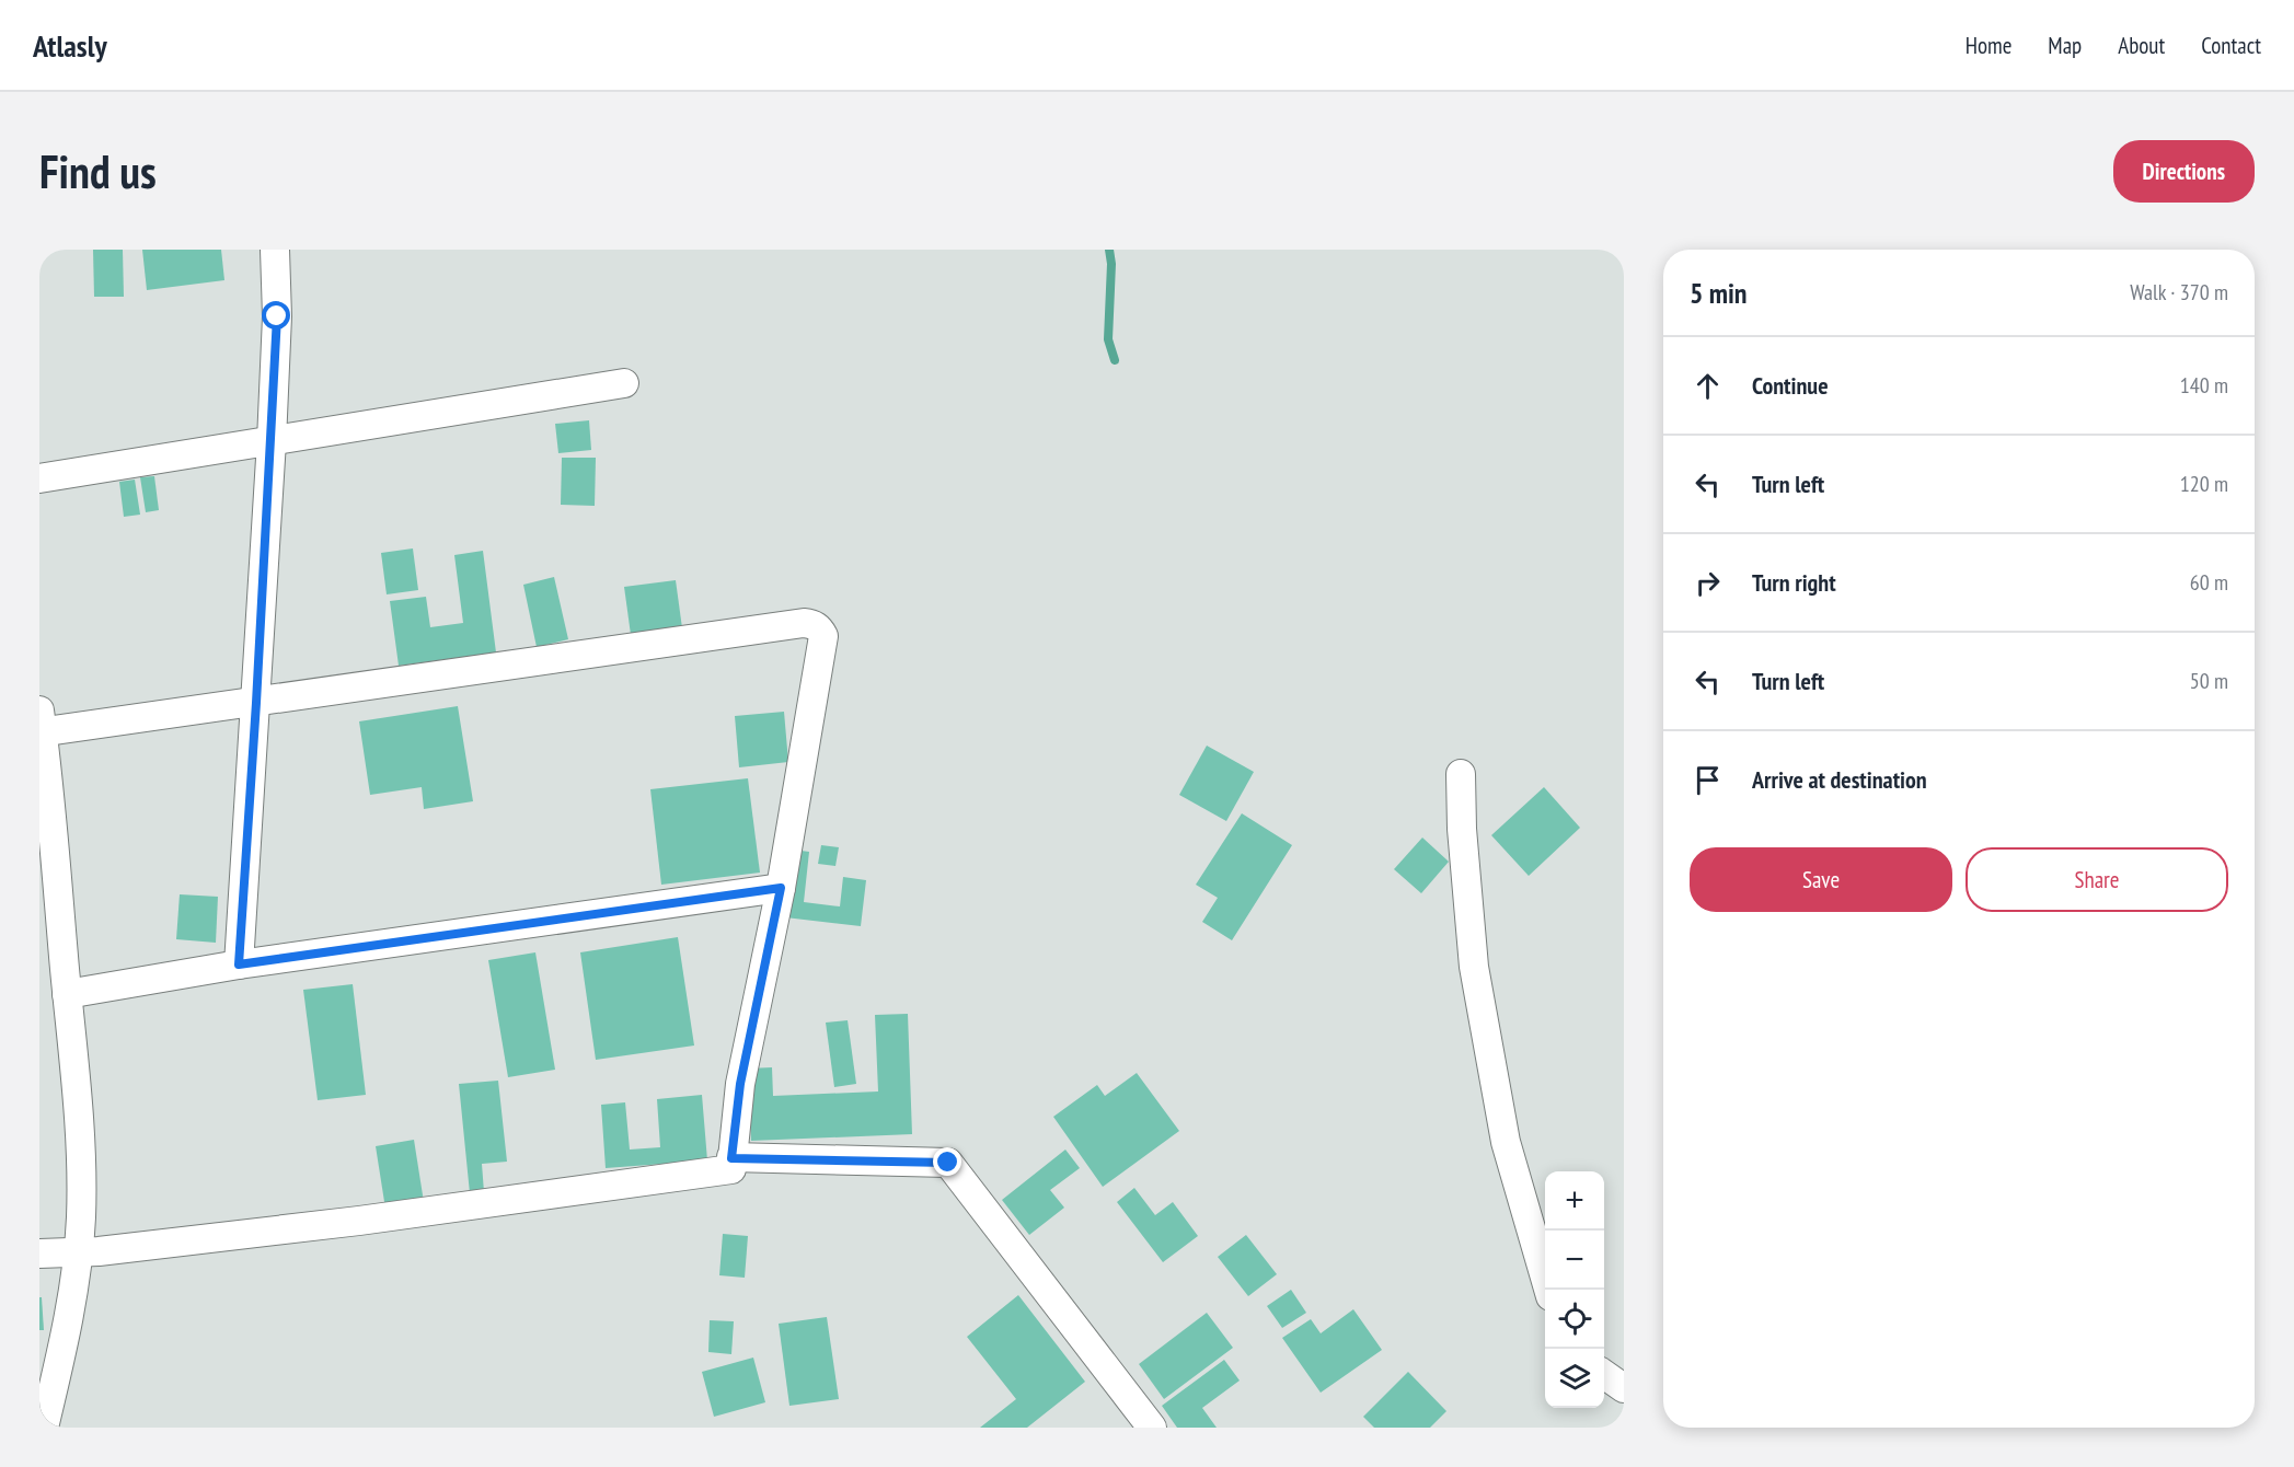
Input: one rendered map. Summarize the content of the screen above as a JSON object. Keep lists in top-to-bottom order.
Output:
{
  "page": {
    "header": "Atlasly",
    "nav": [
      "Home",
      "Map",
      "About",
      "Contact"
    ],
    "buttons": [
      "Directions",
      ["Save", "Share"]
    ],
    "title": "Find us",
    "heading": ["5 min", "Walk · 370 m"],
    "list": [
      ["Continue", "140 m"],
      ["Turn left", "120 m"],
      ["Turn right", "60 m"],
      ["Turn left", "50 m"],
      "Arrive at destination"
    ],
    "map_buttons": ["+", "−"]
  }
}
